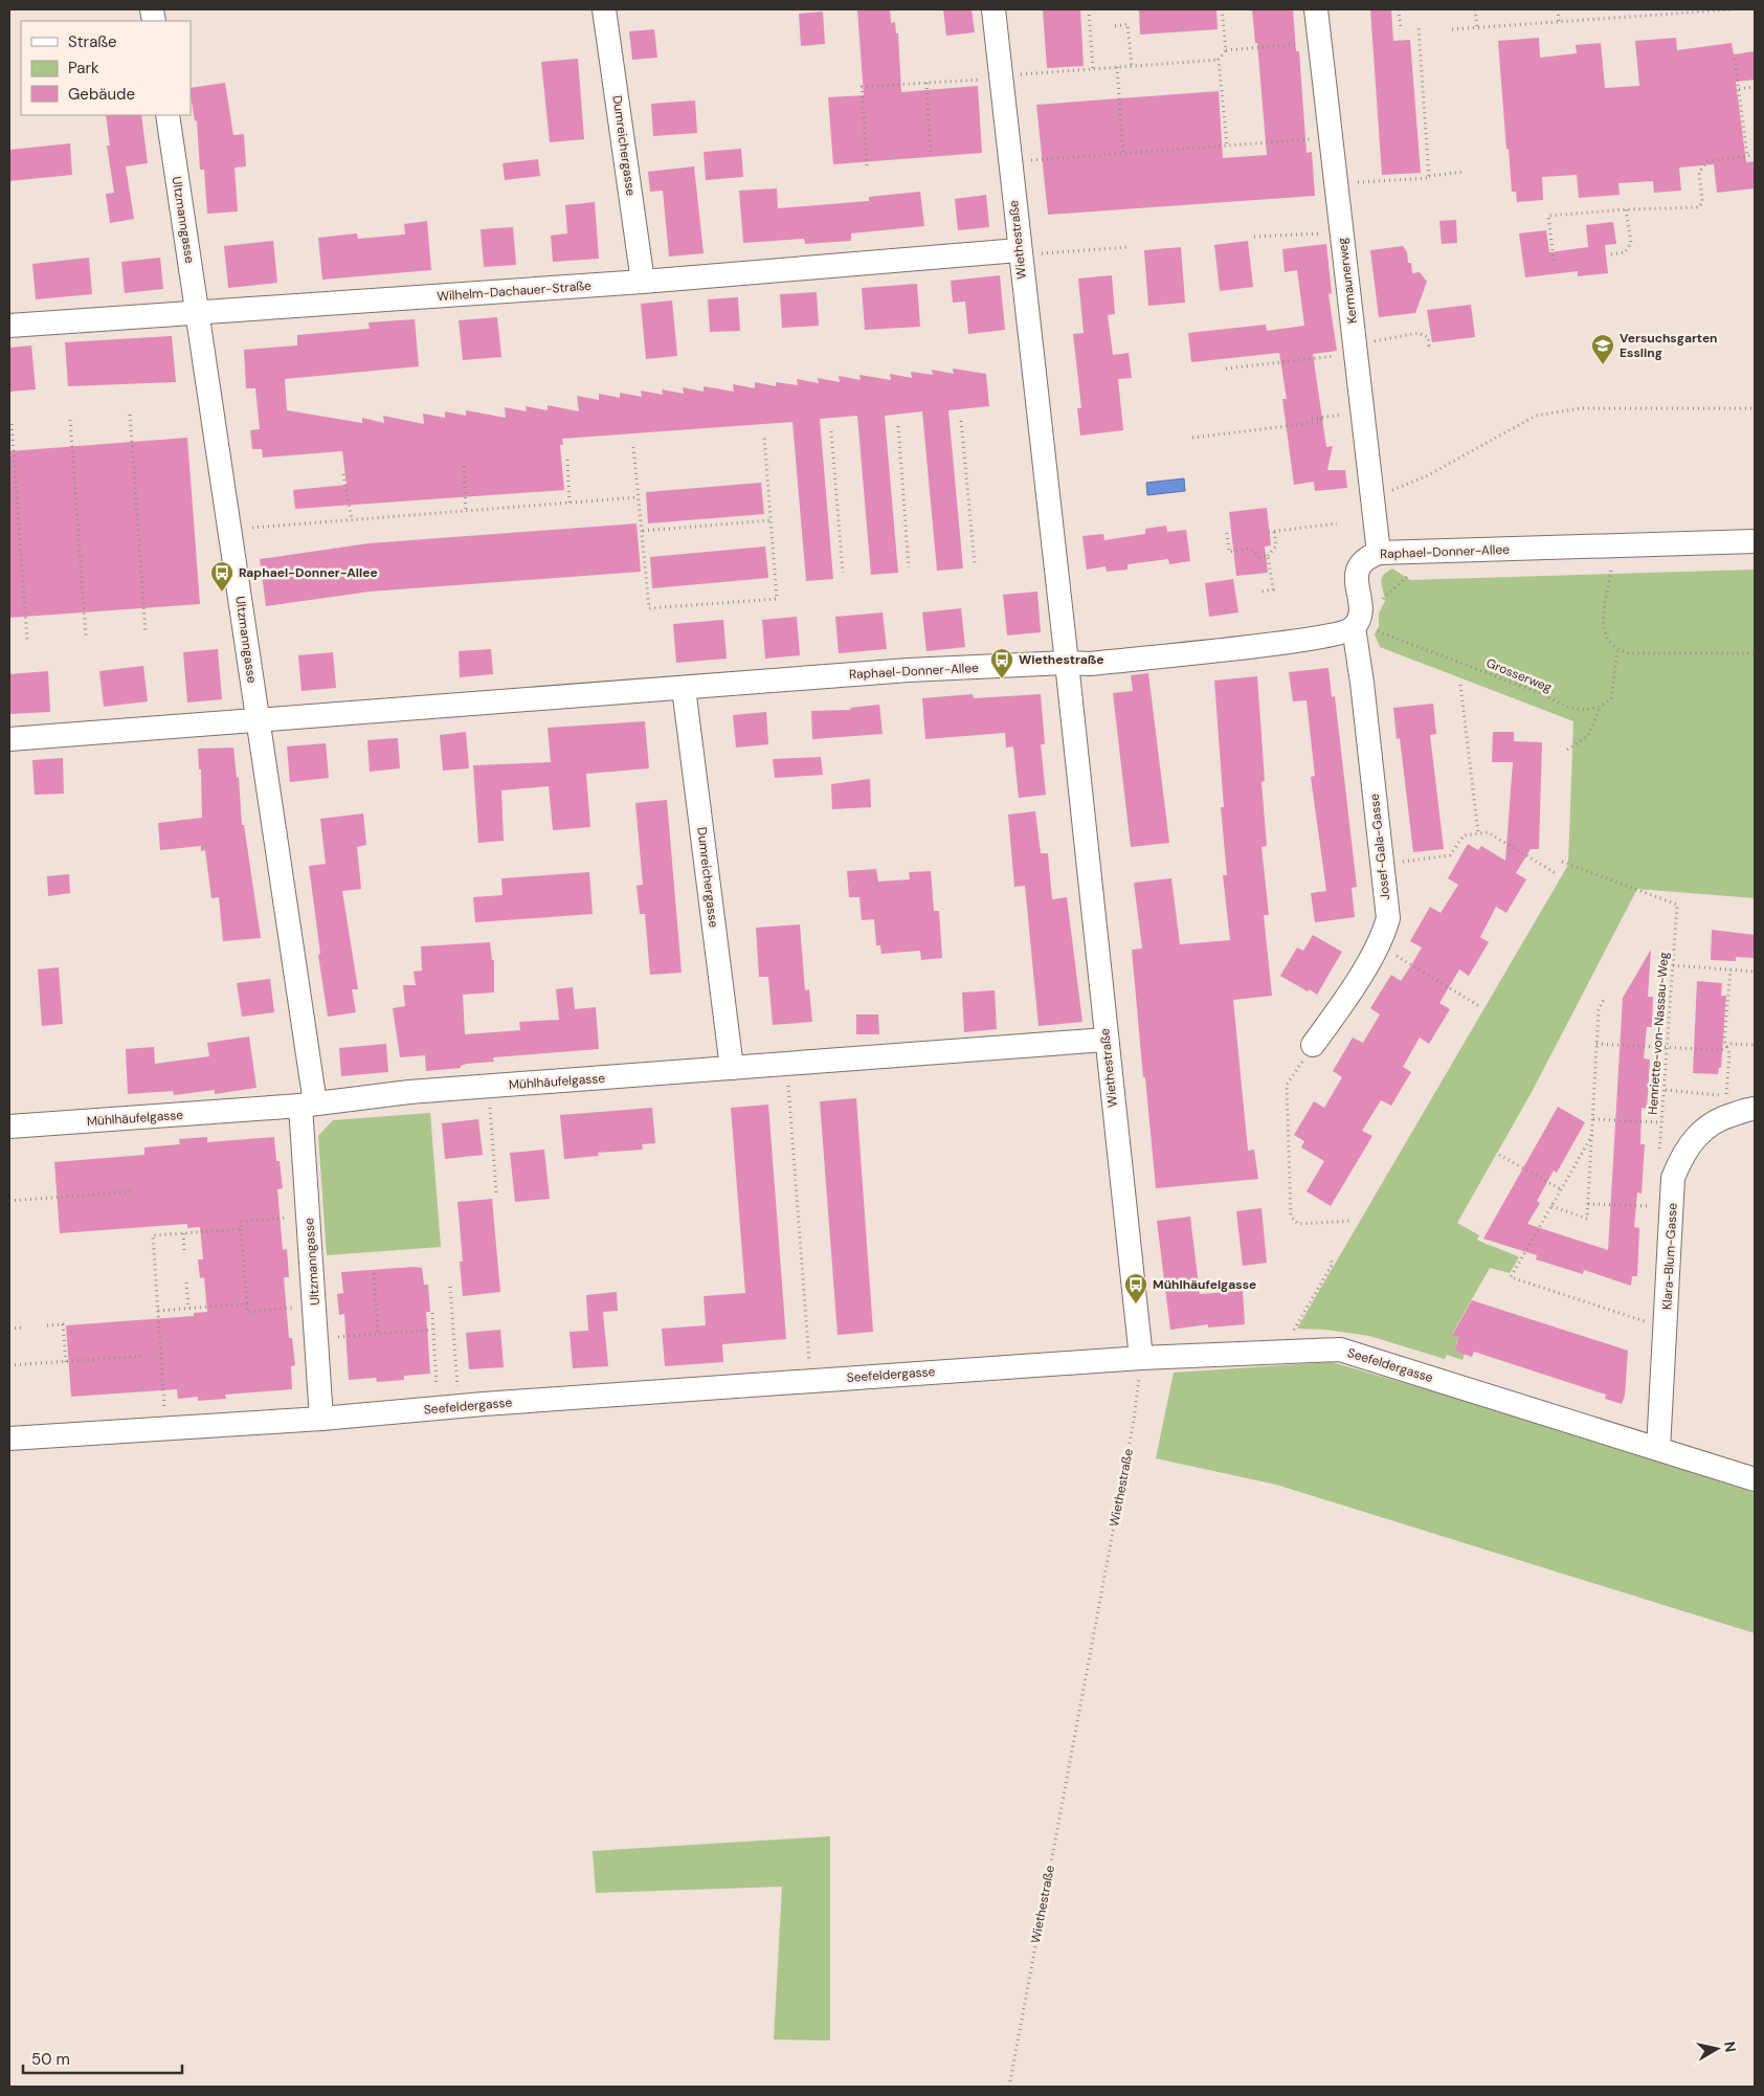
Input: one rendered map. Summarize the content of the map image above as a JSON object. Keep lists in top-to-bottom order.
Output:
{
  "streets": {
    "street": [
      "Dumreichergasse",
      "Ultzmanngasse",
      "Wiethestraße",
      "Kermaunerweg",
      "Wilhelm-Dachauer-Straße",
      "Raphael-Donner-Allee",
      "Josef-Gala-Gasse",
      "Mühlhäufelgasse",
      "Klara-Blum-Gasse",
      "Seefeldergasse"
    ],
    "path": ["Grosserweg", "Henriette-von-Nassau-Weg"]
  },
  "crossings": [
    ["Dumreichergasse", "Wilhelm-Dachauer-Straße"],
    ["Dumreichergasse", "Raphael-Donner-Allee"],
    ["Dumreichergasse", "Mühlhäufelgasse"],
    ["Ultzmanngasse", "Wilhelm-Dachauer-Straße"],
    ["Ultzmanngasse", "Raphael-Donner-Allee"],
    ["Ultzmanngasse", "Mühlhäufelgasse"],
    ["Ultzmanngasse", "Seefeldergasse"],
    ["Wiethestraße", "Wilhelm-Dachauer-Straße"],
    ["Wiethestraße", "Raphael-Donner-Allee"],
    ["Wiethestraße", "Mühlhäufelgasse"],
    ["Wiethestraße", "Seefeldergasse"],
    ["Kermaunerweg", "Raphael-Donner-Allee"],
    ["Raphael-Donner-Allee", "Grosserweg"],
    ["Raphael-Donner-Allee", "Josef-Gala-Gasse"],
    ["Grosserweg", "Josef-Gala-Gasse"],
    ["Klara-Blum-Gasse", "Seefeldergasse"]
  ],
  "places": {
    "school or university": ["Versuchsgarten Essling"],
    "bus stop": ["Raphael-Donner-Allee", "Wiethestraße", "Mühlhäufelgasse"]
  },
  "legend": ["Straße", "Park", "Gebäude"],
  "scale_bar": "50 m",
  "north": "right"
}
